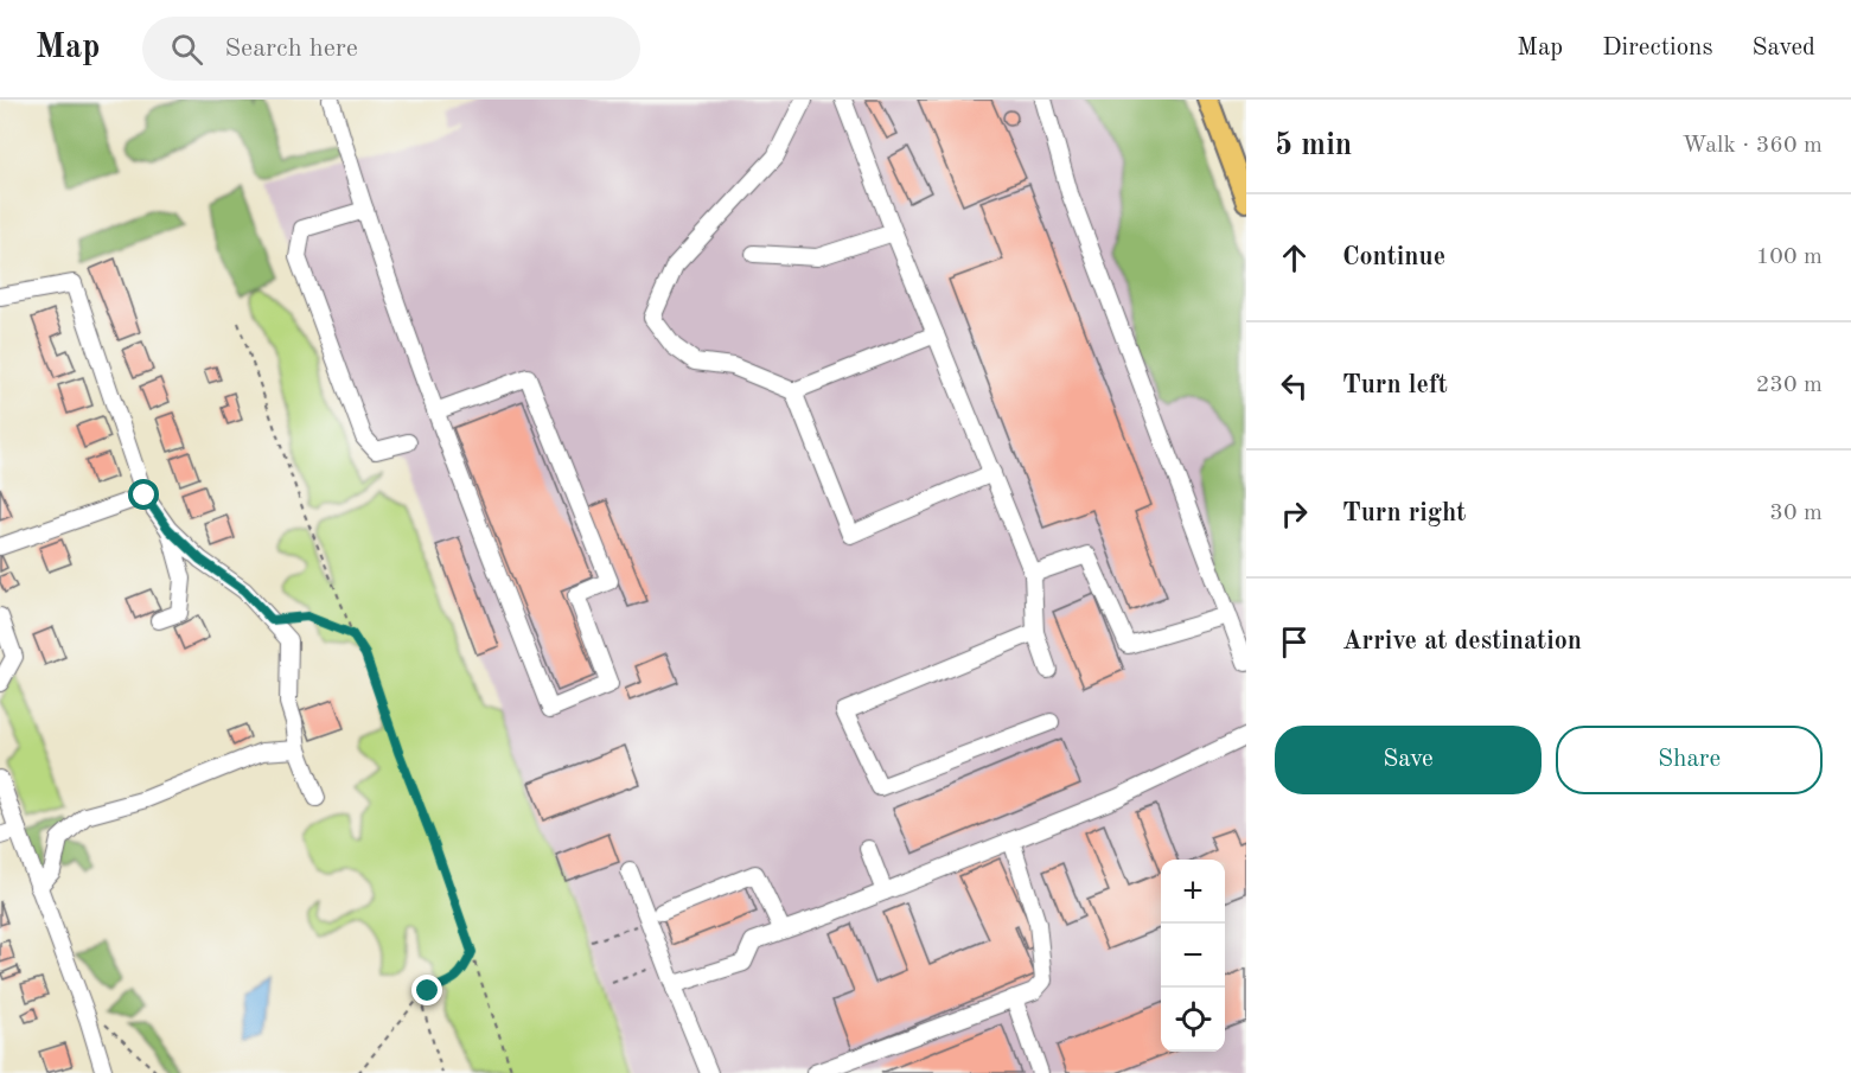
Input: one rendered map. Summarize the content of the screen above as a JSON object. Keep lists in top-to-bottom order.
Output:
{
  "page": {
    "header": "Map",
    "search": "Search here",
    "nav": ["Map", "Directions", "Saved"],
    "heading": ["5 min", "Walk · 360 m"],
    "list": [
      ["Continue", "100 m"],
      ["Turn left", "230 m"],
      ["Turn right", "30 m"],
      "Arrive at destination"
    ],
    "buttons": ["Save", "Share"],
    "map_buttons": ["+", "−"]
  }
}
